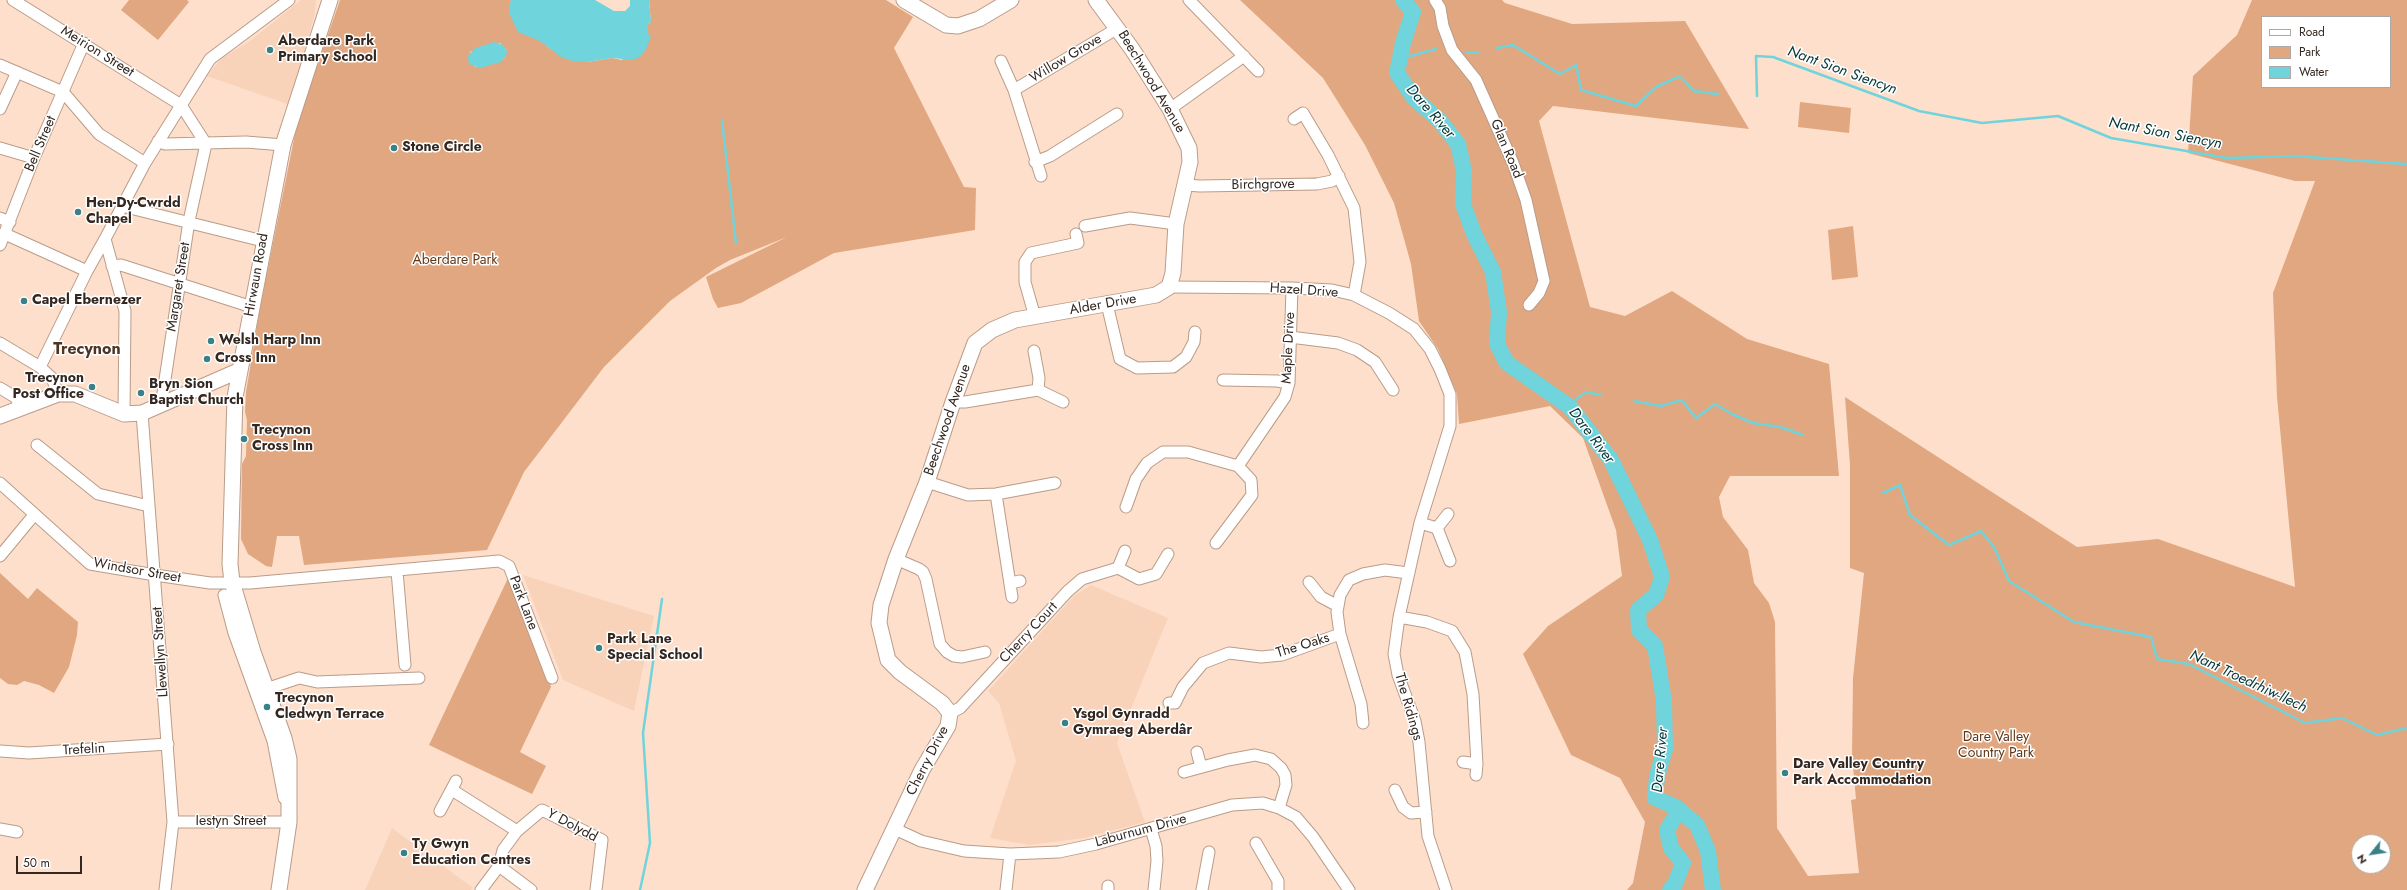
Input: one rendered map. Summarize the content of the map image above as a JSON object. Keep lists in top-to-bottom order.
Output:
{
  "streets": {
    "street": [
      "Meirion Street",
      "Willow Grove",
      "Beechwood Avenue",
      "Bell Street",
      "Glan Road",
      "Birchgrove",
      "Hirwaun Road",
      "Margaret Street",
      "Hazel Drive",
      "Alder Drive",
      "Maple Drive",
      "Windsor Street",
      "Park Lane",
      "Cherry Court",
      "The Oaks",
      "Llewellyn Street",
      "The Ridings",
      "Trefelin",
      "Cherry Drive",
      "Iestyn Street",
      "Y Dolydd",
      "Laburnum Drive"
    ]
  },
  "crossings": [
    ["Meirion Street", "Bell Street"],
    ["Willow Grove", "Beechwood Avenue"],
    ["Beechwood Avenue", "Birchgrove"],
    ["Beechwood Avenue", "Hazel Drive"],
    ["Beechwood Avenue", "Alder Drive"],
    ["Beechwood Avenue", "Cherry Drive"],
    ["Hirwaun Road", "Windsor Street"],
    ["Hirwaun Road", "Park Lane"],
    ["Hirwaun Road", "Iestyn Street"],
    ["Hazel Drive", "Alder Drive"],
    ["Hazel Drive", "Maple Drive"],
    ["Hazel Drive", "The Ridings"],
    ["Windsor Street", "Park Lane"],
    ["Windsor Street", "Llewellyn Street"],
    ["Cherry Court", "Cherry Drive"],
    ["Llewellyn Street", "Trefelin"],
    ["Llewellyn Street", "Iestyn Street"],
    ["Cherry Drive", "Laburnum Drive"]
  ],
  "districts": ["Trecynon"],
  "water": ["Nant Sion Siencyn", "Dare River", "Nant Troedrhiw-llech"],
  "parks": ["Aberdare Park", "Dare Valley Country Park"],
  "places": [
    "Aberdare Park Primary School",
    "Stone Circle",
    "Hen-Dy-Cwrdd Chapel",
    "Capel Ebernezer",
    "Welsh Harp Inn",
    "Cross Inn",
    "Trecynon Post Office",
    "Bryn Sion Baptist Church",
    "Trecynon Cross Inn",
    "Park Lane Special School",
    "Trecynon Cledwyn Terrace",
    "Ysgol Gynradd Gymraeg Aberdâr",
    "Dare Valley Country Park Accommodation",
    "Ty Gwyn Education Centres"
  ],
  "legend": ["Road", "Park", "Water"],
  "scale_bar": "50 m",
  "north": "bottom left"
}
